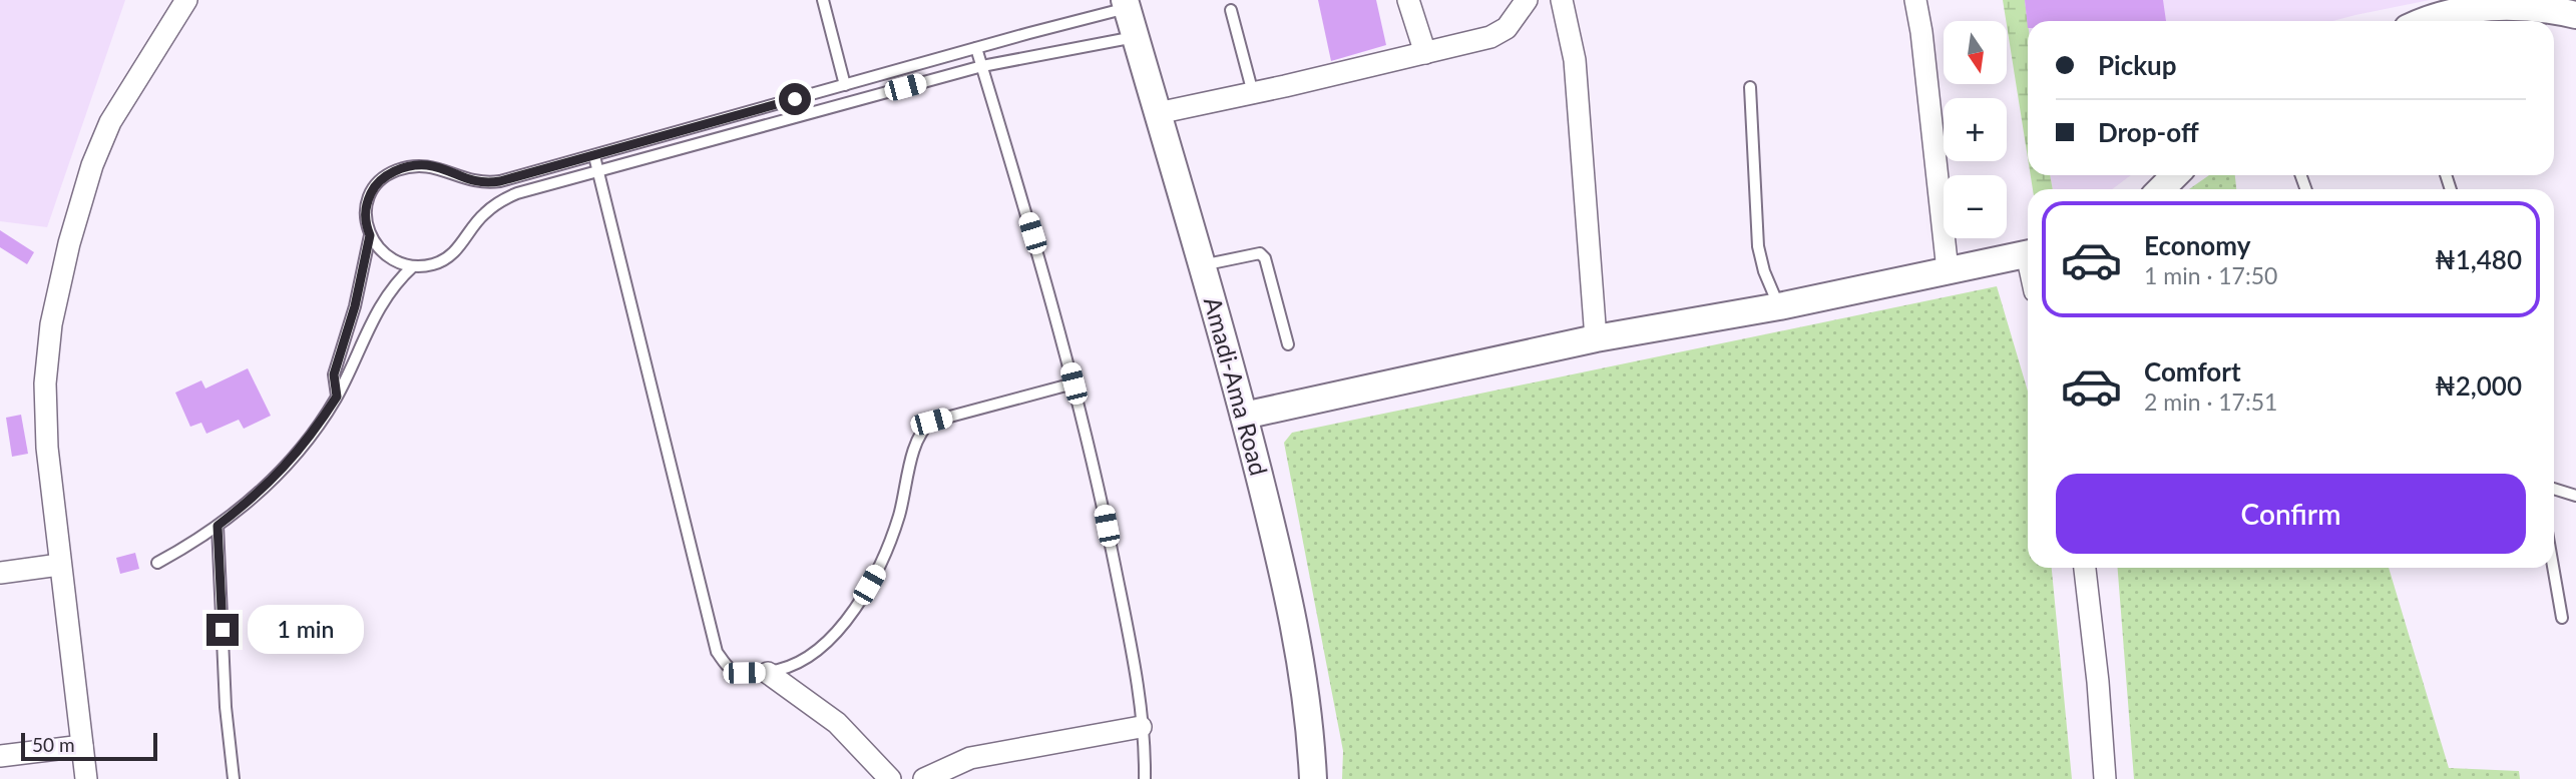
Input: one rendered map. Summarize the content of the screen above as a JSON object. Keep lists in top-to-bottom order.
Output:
{
  "streets": {
    "street": ["Amadi-Ama Road"]
  },
  "scale_bar": "50 m",
  "north": "bottom",
  "page": {
    "map_buttons": ["+", "−"],
    "banner": ["Pickup", "Drop-off"],
    "list": [
      {
        "name": "Economy",
        "note": "1 min · 17:50",
        "value": "₦1,480"
      },
      {
        "name": "Comfort",
        "note": "2 min · 17:51",
        "value": "₦2,000"
      }
    ],
    "buttons": "Confirm",
    "bubble": "1 min",
    "scale": "50 m"
  }
}
